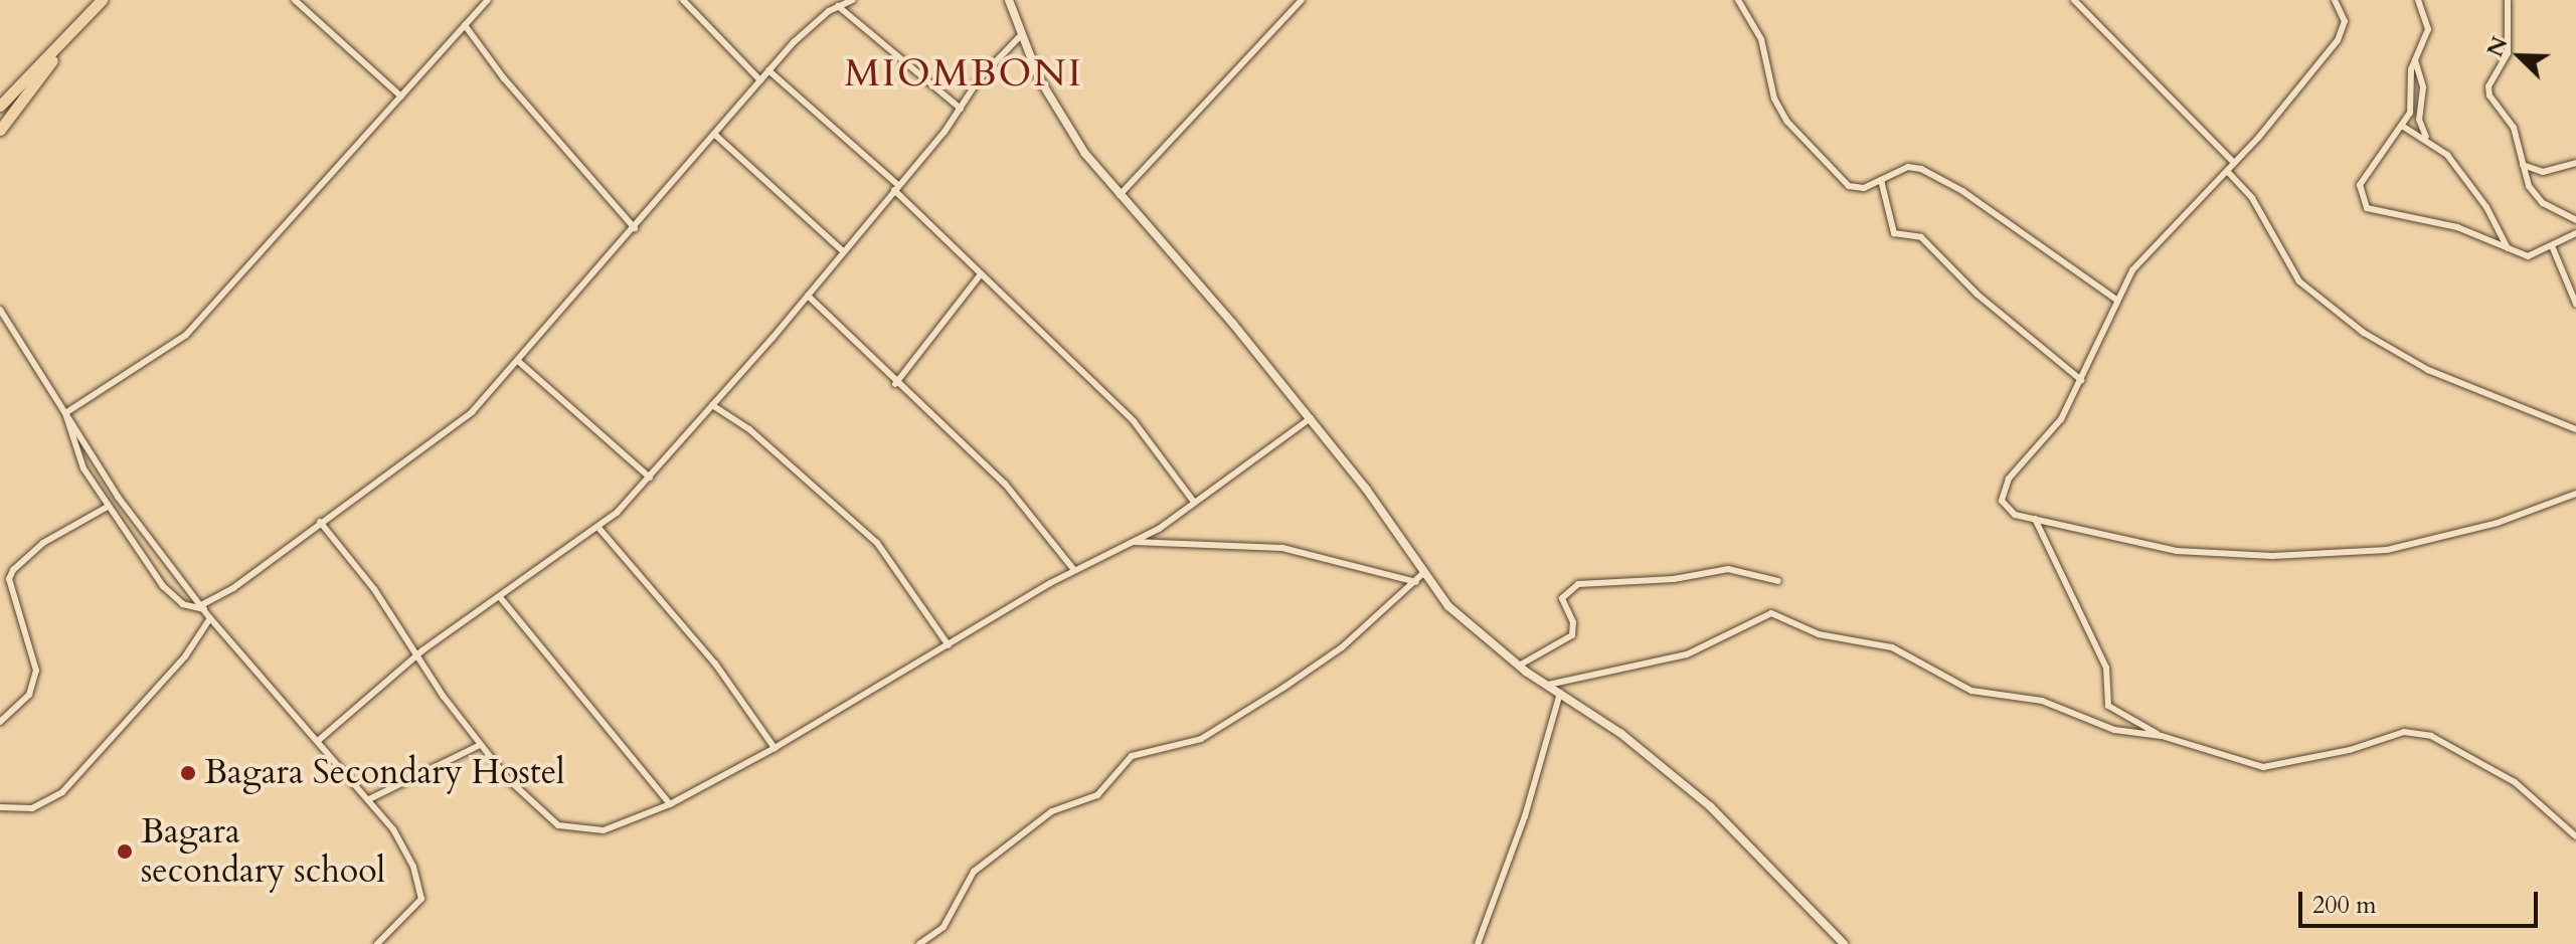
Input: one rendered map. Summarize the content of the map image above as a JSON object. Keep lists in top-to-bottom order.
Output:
{
  "districts": ["MIOMBONI"],
  "places": ["Bagara Secondary Hostel", "Bagara secondary school"],
  "scale_bar": "200 m",
  "north": "top left"
}
